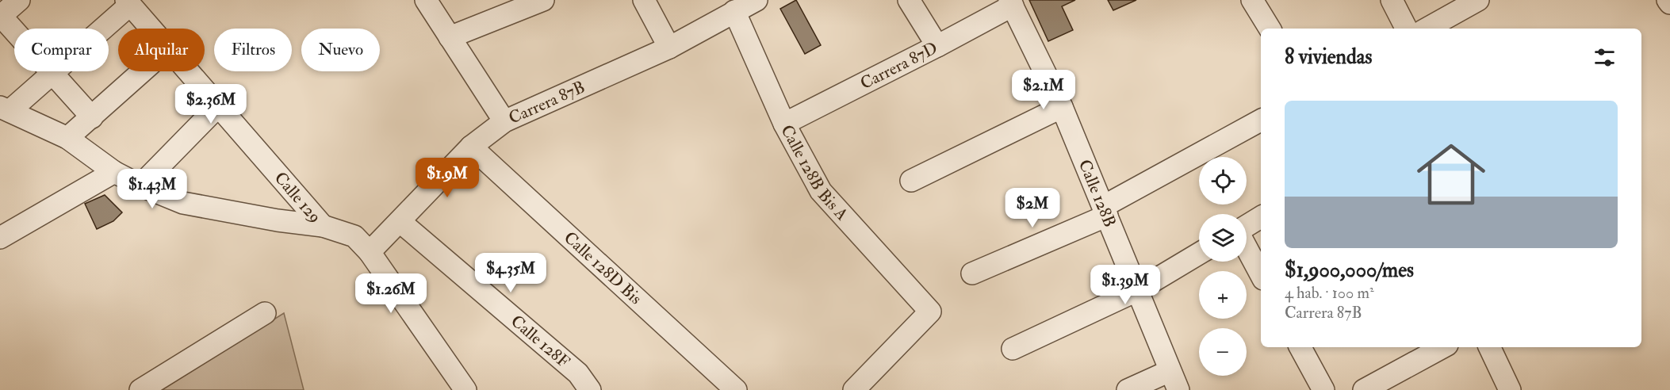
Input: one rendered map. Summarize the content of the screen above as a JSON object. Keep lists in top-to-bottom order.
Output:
{
  "streets": {
    "street": [
      "Carrera 87D",
      "Carrera 87B",
      "Calle 128B Bis A",
      "Calle 128B",
      "Calle 129",
      "Calle 128D Bis",
      "Calle 128F"
    ]
  },
  "crossings": [
    ["Carrera 87D", "Calle 128B Bis A"],
    ["Carrera 87D", "Calle 128B"],
    ["Carrera 87B", "Calle 128B Bis A"],
    ["Carrera 87B", "Calle 129"],
    ["Carrera 87B", "Calle 128D Bis"],
    ["Carrera 87B", "Calle 128F"]
  ],
  "page": {
    "chip": [
      "Comprar",
      "Alquilar",
      "Filtros",
      "Nuevo"
    ],
    "heading": "8 viviendas",
    "price": [
      "$2.1M",
      "$2.36M",
      "$1.9M",
      "$1.43M",
      "$2M",
      "$4.35M",
      "$1.39M",
      "$1.26M"
    ],
    "list": [
      {
        "name": "$1,900,000/mes",
        "note": "4 hab. · 100 m² · Carrera 87B"
      }
    ],
    "map_buttons": ["+", "−"]
  }
}
